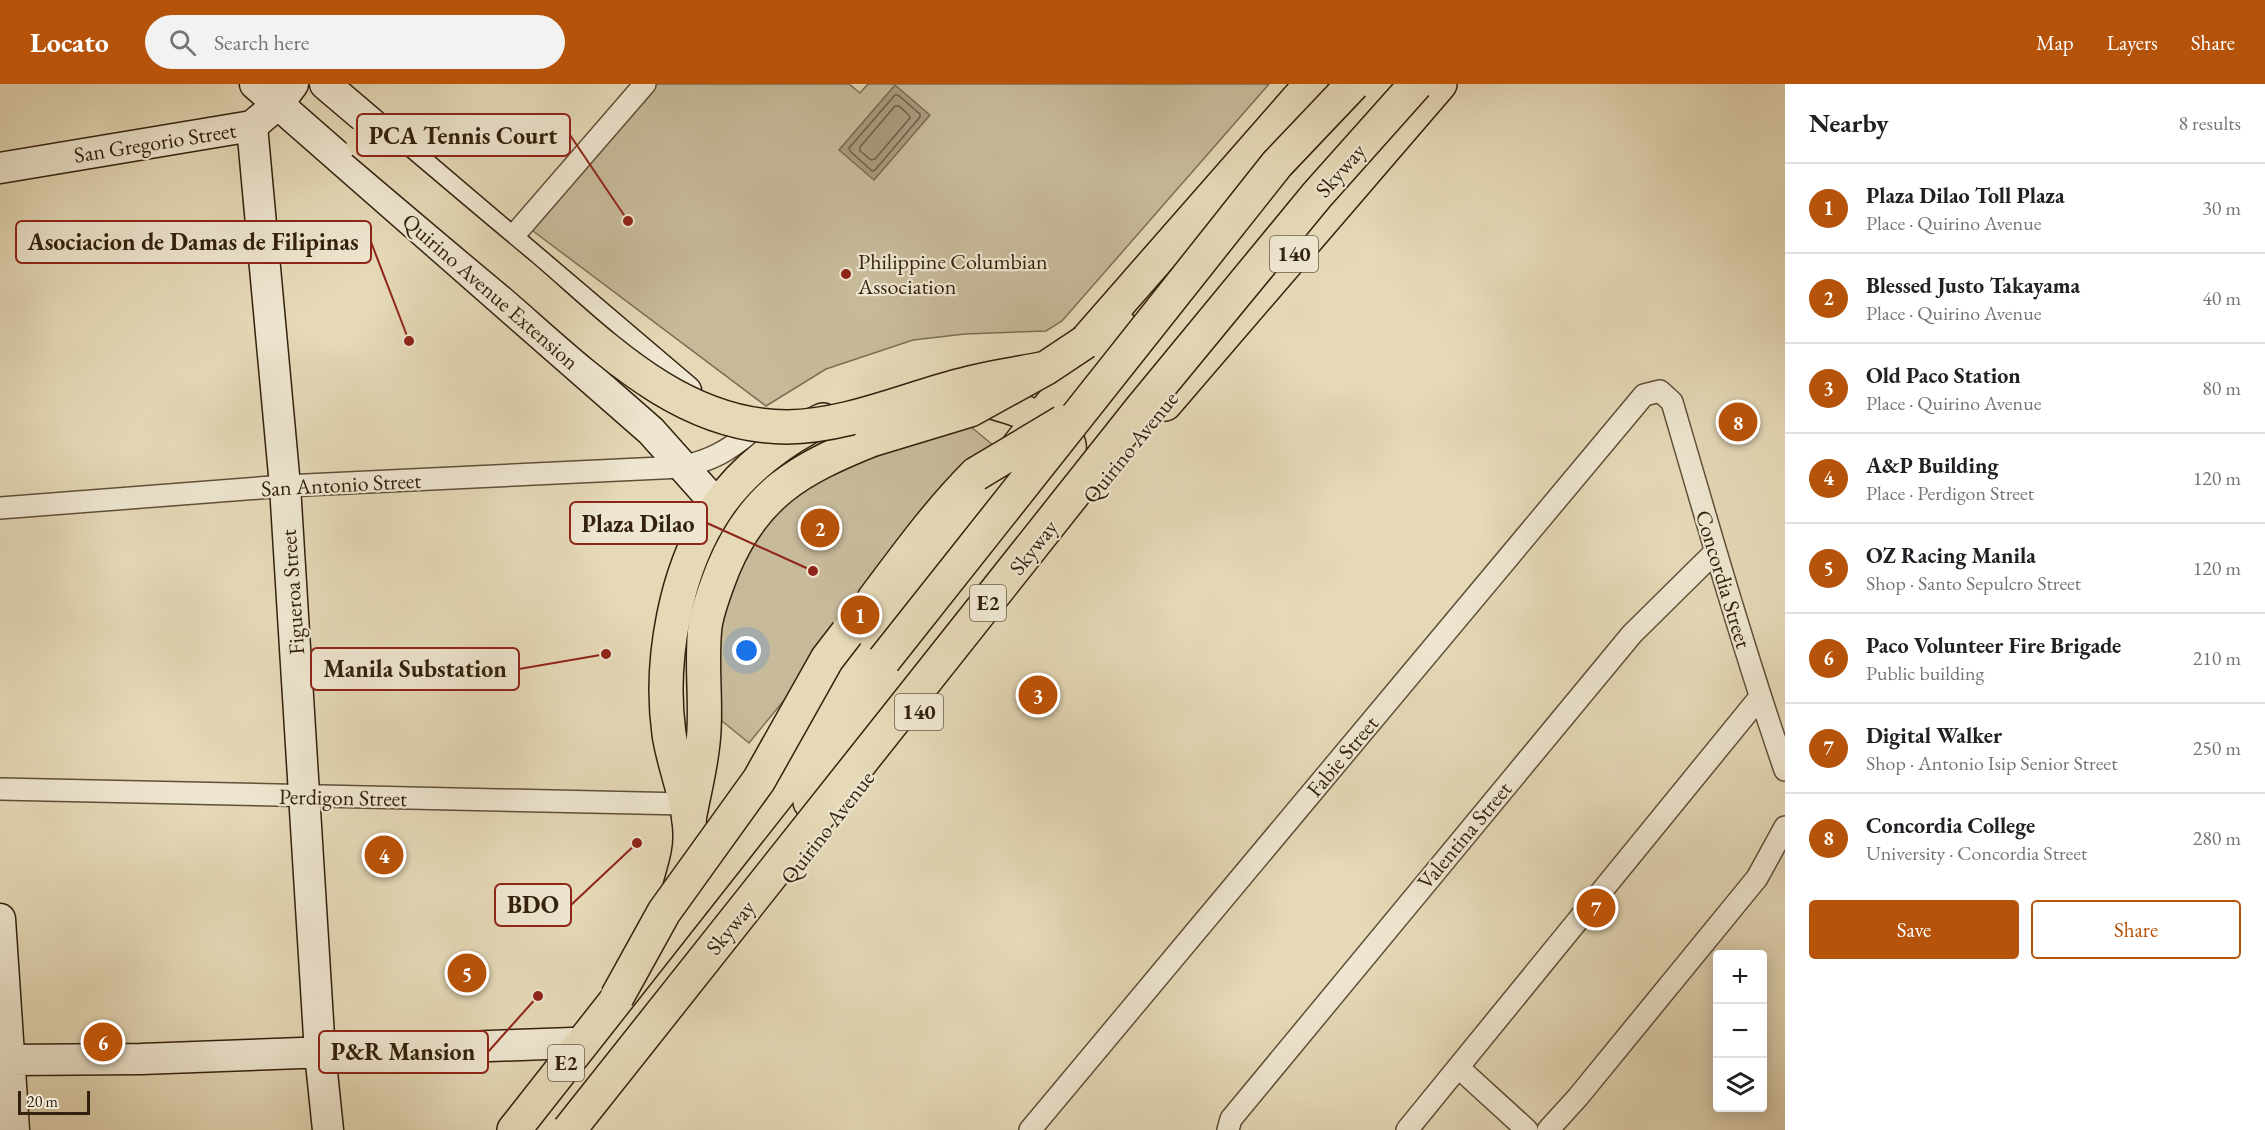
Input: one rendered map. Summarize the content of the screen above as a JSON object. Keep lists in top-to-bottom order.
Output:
{
  "streets": {
    "main road": [
      "San Gregorio Street",
      "Skyway",
      "140",
      "Quirino Avenue Extension",
      "Quirino Avenue",
      "Figueroa Street",
      "E2"
    ],
    "street": [
      "San Antonio Street",
      "Concordia Street",
      "Fabie Street",
      "Perdigon Street",
      "Valentina Street"
    ]
  },
  "crossings": [
    ["San Gregorio Street", "Quirino Avenue Extension"],
    ["San Gregorio Street", "Figueroa Street"],
    ["Quirino Avenue Extension", "San Antonio Street"],
    ["San Antonio Street", "Figueroa Street"],
    ["Concordia Street", "Fabie Street"],
    ["Concordia Street", "Valentina Street"],
    ["Figueroa Street", "Perdigon Street"]
  ],
  "places": [
    "PCA Tennis Court",
    "Philippine Columbian Association",
    "Asociacion de Damas de Filipinas",
    "Plaza Dilao",
    "Manila Substation",
    "BDO",
    "P&R Mansion"
  ],
  "scale_bar": "20 m",
  "page": {
    "header": "Locato",
    "search": "Search here",
    "nav": ["Map", "Layers", "Share"],
    "heading": ["Nearby", "8 results"],
    "list": [
      {
        "mark": "1",
        "name": "Plaza Dilao Toll Plaza",
        "note": "Place · Quirino Avenue",
        "value": "30 m"
      },
      {
        "mark": "2",
        "name": "Blessed Justo Takayama",
        "note": "Place · Quirino Avenue",
        "value": "40 m"
      },
      {
        "mark": "3",
        "name": "Old Paco Station",
        "note": "Place · Quirino Avenue",
        "value": "80 m"
      },
      {
        "mark": "4",
        "name": "A&P Building",
        "note": "Place · Perdigon Street",
        "value": "120 m"
      },
      {
        "mark": "5",
        "name": "OZ Racing Manila",
        "note": "Shop · Santo Sepulcro Street",
        "value": "120 m"
      },
      {
        "mark": "6",
        "name": "Paco Volunteer Fire Brigade",
        "note": "Public building",
        "value": "210 m"
      },
      {
        "mark": "7",
        "name": "Digital Walker",
        "note": "Shop · Antonio Isip Senior Street",
        "value": "250 m"
      },
      {
        "mark": "8",
        "name": "Concordia College",
        "note": "University · Concordia Street",
        "value": "280 m"
      }
    ],
    "pins": [
      "8",
      "2",
      "1",
      "3",
      "4",
      "7",
      "5",
      "6"
    ],
    "buttons": ["Save", "Share"],
    "map_buttons": ["+", "−"],
    "scale": "20 m"
  }
}
